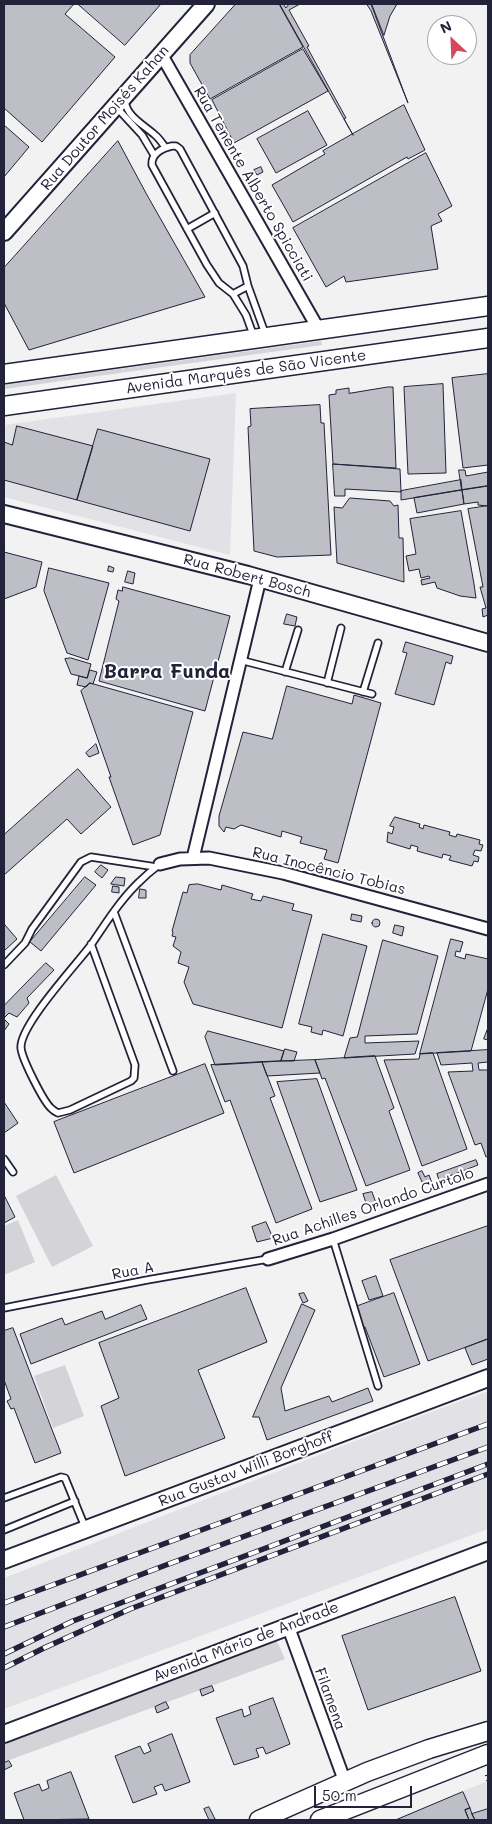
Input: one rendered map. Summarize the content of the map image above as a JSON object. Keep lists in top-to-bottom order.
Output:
{
  "streets": {
    "main road": ["Avenida Marquês de São Vicente"],
    "street": [
      "Rua Doutor Moisés Kahan",
      "Rua Tenente Alberto Spicciati",
      "Rua Robert Bosch",
      "Rua Inocêncio Tobias",
      "Rua Achilles Orlando Curtolo",
      "Rua Gustav Willi Borghoff",
      "Avenida Mário de Andrade",
      "Filamena"
    ],
    "lane": ["Rua A"]
  },
  "crossings": [
    ["Rua Doutor Moisés Kahan", "Rua Tenente Alberto Spicciati"],
    ["Rua Tenente Alberto Spicciati", "Avenida Marquês de São Vicente"],
    ["Rua Achilles Orlando Curtolo", "Rua A"],
    ["Avenida Mário de Andrade", "Filamena"]
  ],
  "districts": ["Barra Funda"],
  "scale_bar": "50 m",
  "north": "top left"
}
